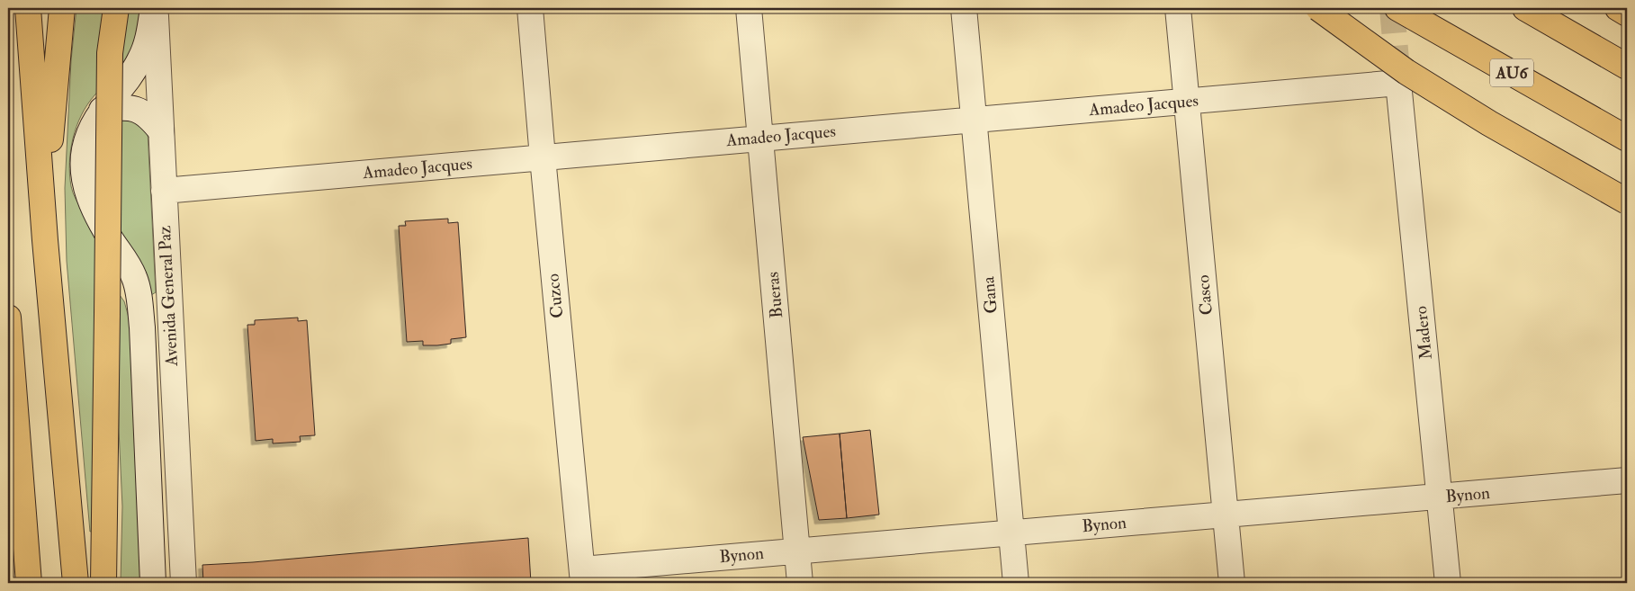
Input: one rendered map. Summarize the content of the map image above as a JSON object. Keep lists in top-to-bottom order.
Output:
{
  "streets": {
    "highway": ["AU6"],
    "street": [
      "Amadeo Jacques",
      "Bueras",
      "Gana",
      "Casco",
      "Avenida General Paz",
      "Cuzco",
      "Madero",
      "Bynon"
    ]
  },
  "crossings": [
    ["Amadeo Jacques", "Bueras"],
    ["Amadeo Jacques", "Gana"],
    ["Amadeo Jacques", "Casco"],
    ["Amadeo Jacques", "Avenida General Paz"],
    ["Amadeo Jacques", "Cuzco"],
    ["Amadeo Jacques", "Madero"],
    ["Bueras", "Bynon"],
    ["Gana", "Bynon"],
    ["Casco", "Bynon"],
    ["Cuzco", "Bynon"],
    ["Madero", "Bynon"]
  ]
}
